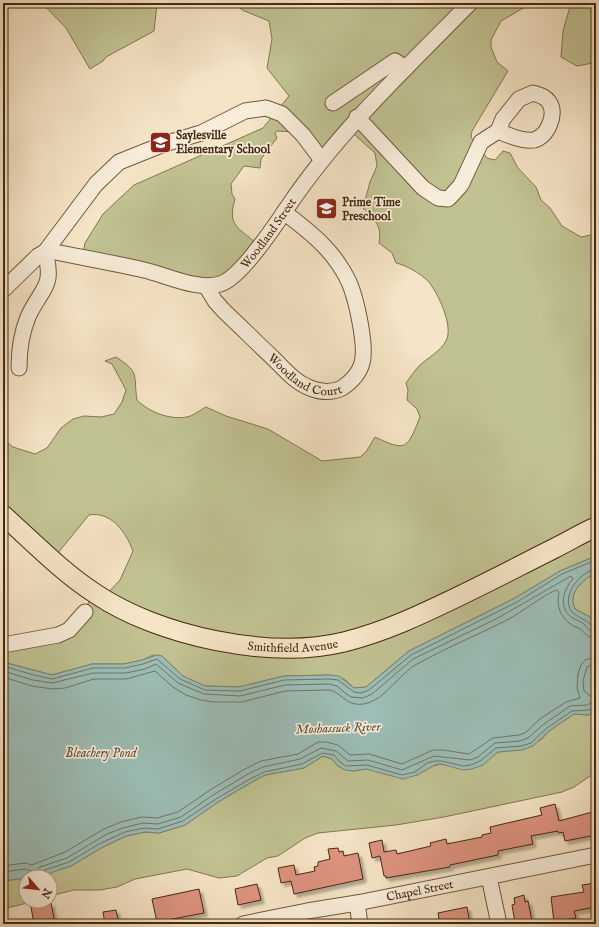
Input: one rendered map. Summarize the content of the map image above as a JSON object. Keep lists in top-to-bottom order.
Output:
{
  "streets": {
    "main road": ["Smithfield Avenue"],
    "street": ["Woodland Street", "Woodland Court", "Chapel Street"]
  },
  "crossings": [
    ["Woodland Street", "Woodland Court"]
  ],
  "water": ["Moshassuck River", "Bleachery Pond"],
  "places": {
    "school or university": ["Saylesville Elementary School", "Prime Time Preschool"]
  },
  "north": "bottom right"
}
